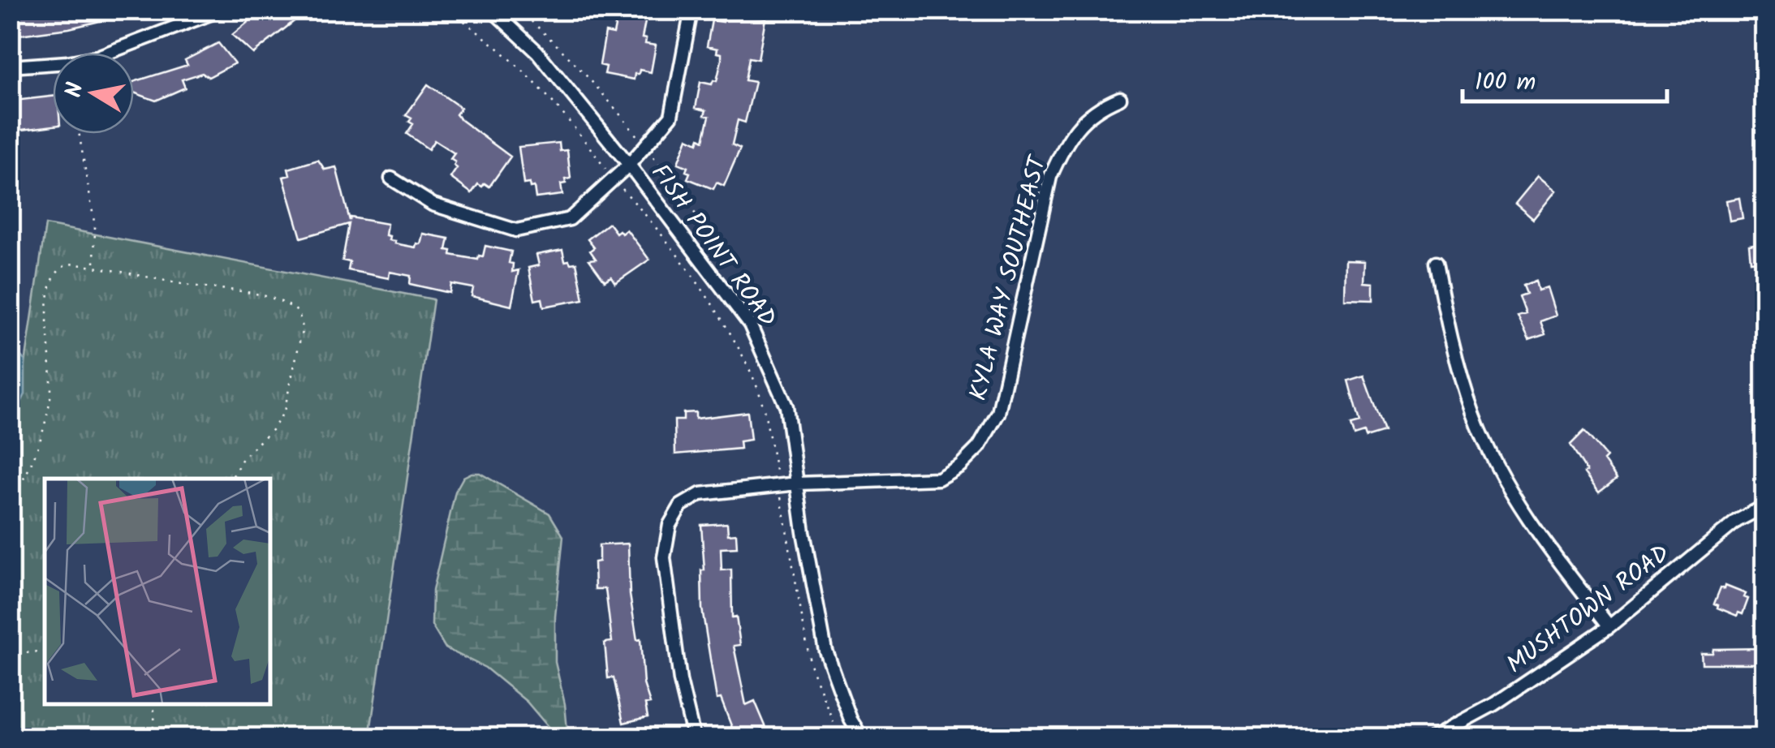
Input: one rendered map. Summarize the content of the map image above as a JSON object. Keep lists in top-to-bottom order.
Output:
{
  "streets": {
    "street": ["FISH POINT ROAD", "KYLA WAY SOUTHEAST", "MUSHTOWN ROAD"]
  },
  "crossings": [
    ["FISH POINT ROAD", "KYLA WAY SOUTHEAST"]
  ],
  "scale_bar": "100 m",
  "north": "left"
}
